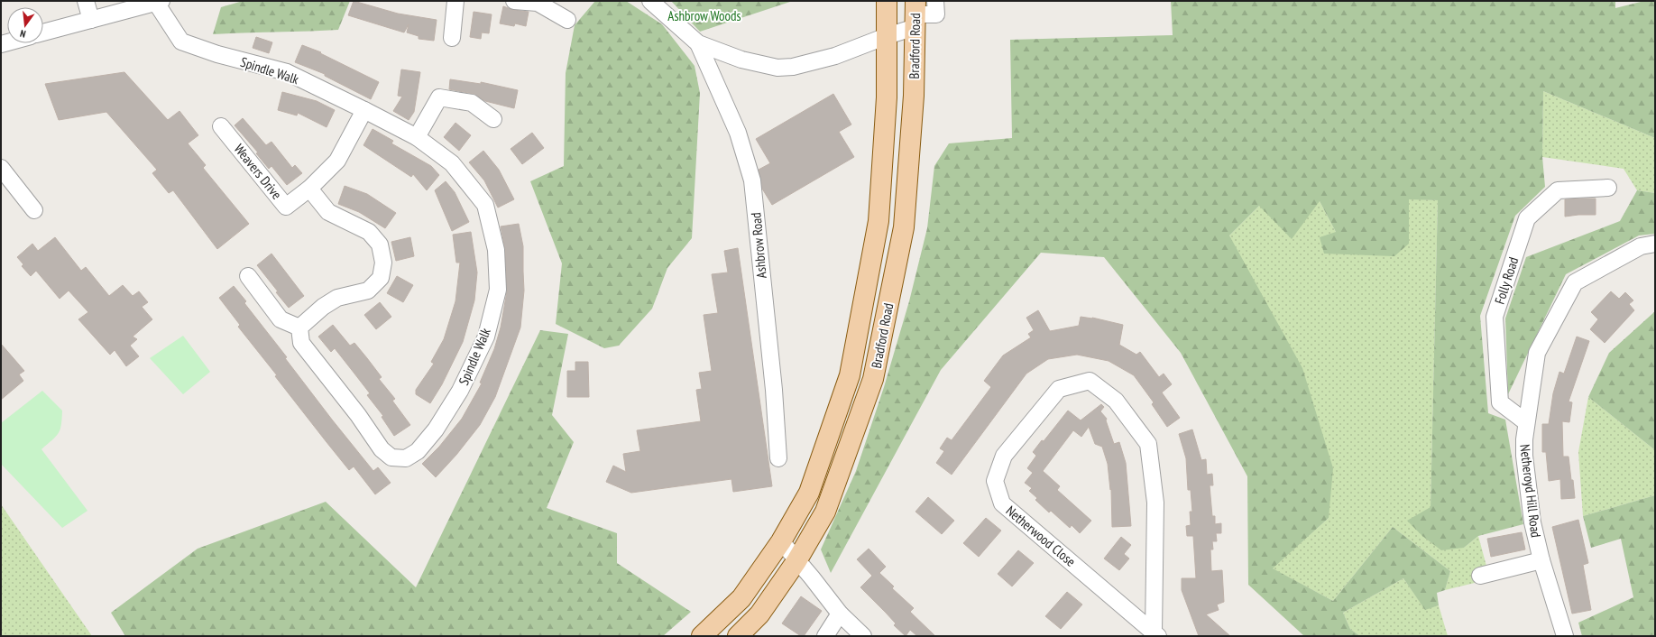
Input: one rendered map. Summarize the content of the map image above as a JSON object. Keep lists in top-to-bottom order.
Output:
{
  "streets": {
    "main road": ["Bradford Road"],
    "street": [
      "Spindle Walk",
      "Weavers Drive",
      "Ashbrow Road",
      "Folly Road",
      "Netheroyd Hill Road",
      "Netherwood Close"
    ]
  },
  "crossings": [
    ["Bradford Road", "Ashbrow Road"],
    ["Folly Road", "Netheroyd Hill Road"]
  ],
  "parks": ["Ashbrow Woods"],
  "north": "bottom"
}
